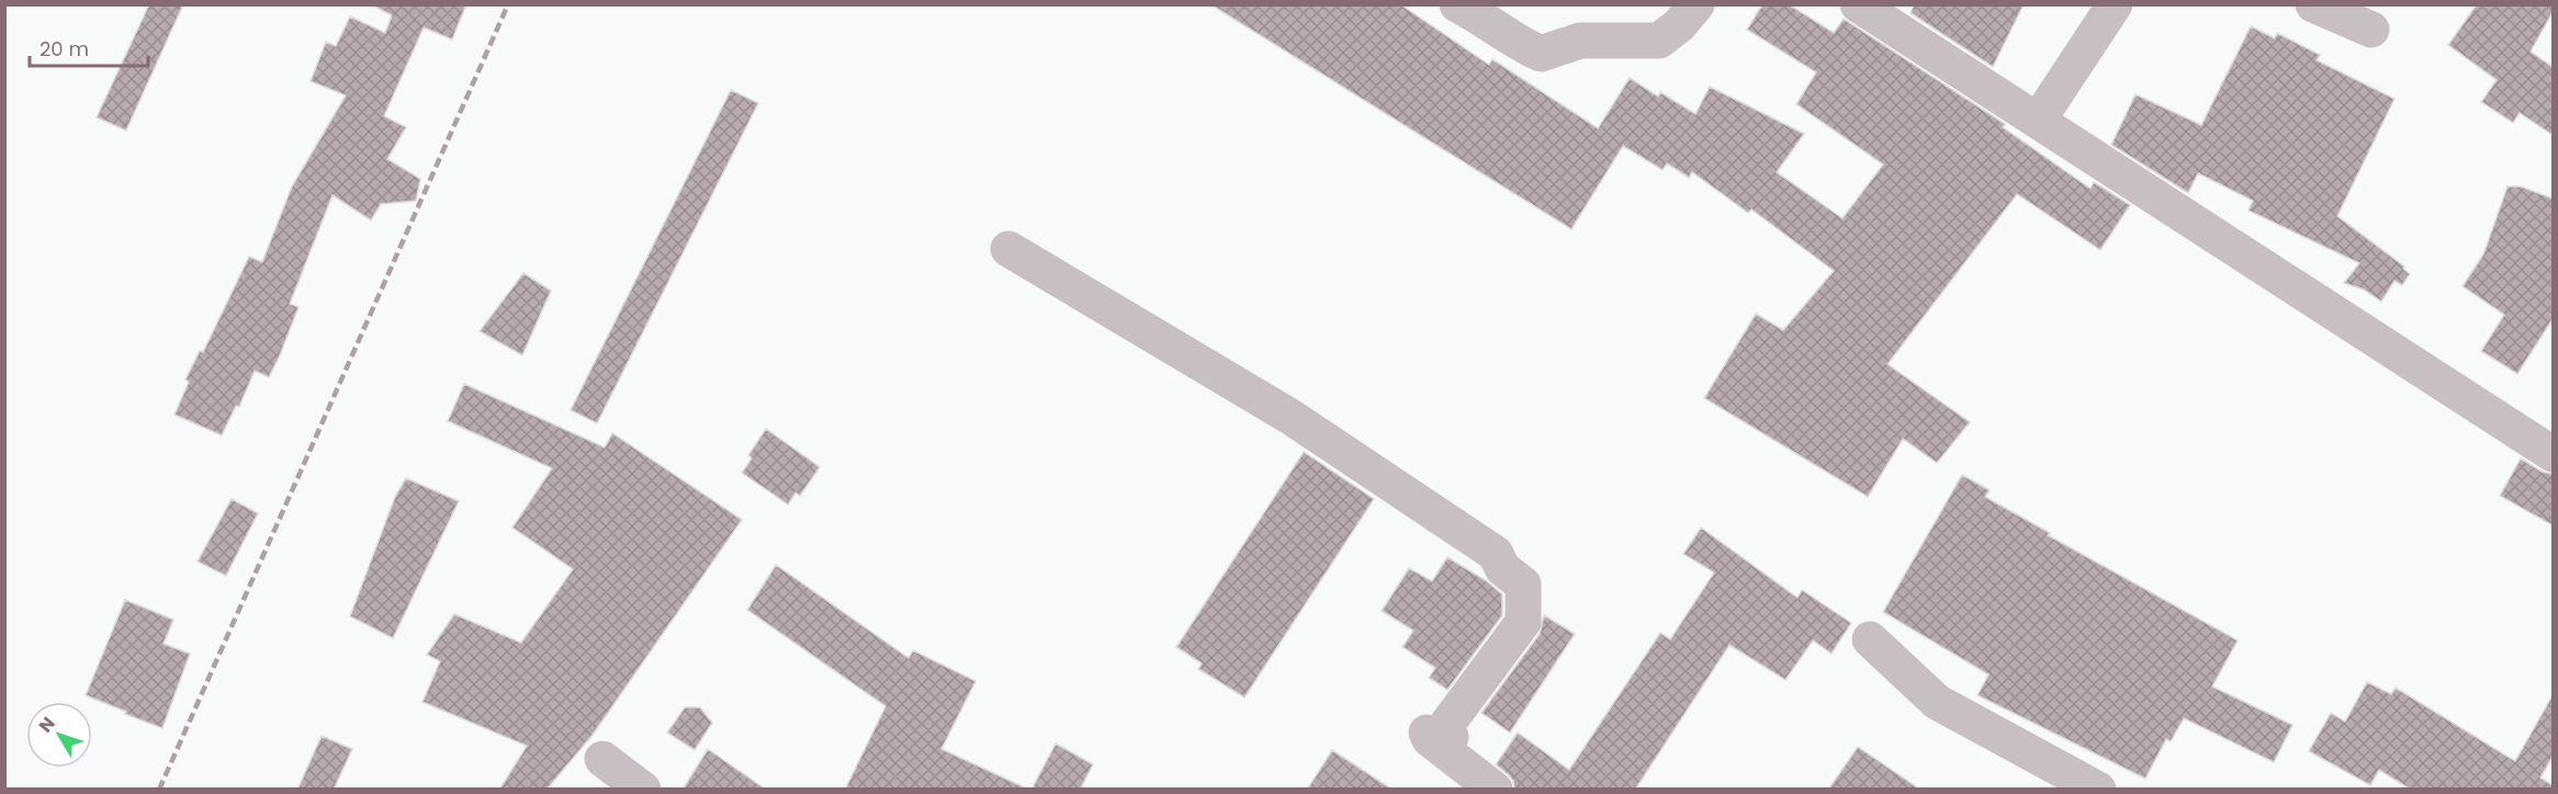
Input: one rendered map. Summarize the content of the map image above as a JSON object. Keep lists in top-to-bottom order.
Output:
{
  "scale_bar": "20 m",
  "north": "top left"
}
